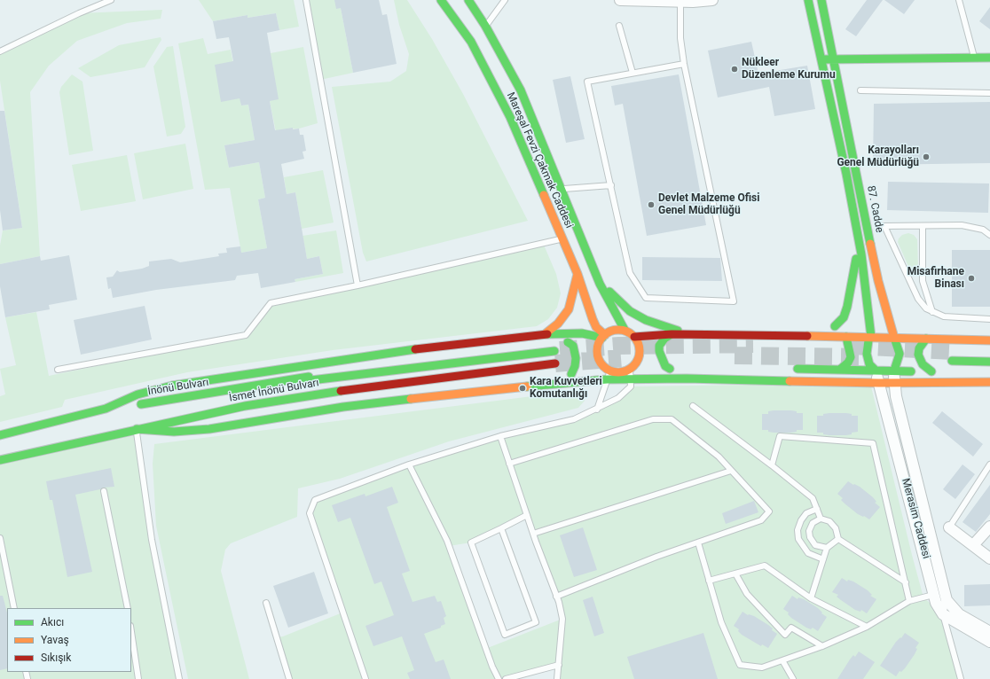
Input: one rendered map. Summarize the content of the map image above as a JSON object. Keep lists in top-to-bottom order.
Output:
{
  "streets": {
    "main road": [
      "Mareşal Fevzi Çakmak Caddesi",
      "87. Cadde",
      "İnönü Bulvarı",
      "İsmet İnönü Bulvarı"
    ],
    "street": ["Merasim Caddesi"]
  },
  "crossings": [
    ["Mareşal Fevzi Çakmak Caddesi", "İnönü Bulvarı"],
    ["87. Cadde", "Merasim Caddesi"]
  ],
  "places": [
    "Nükleer Düzenleme Kurumu",
    "Karayolları Genel Müdürlüğü",
    "Devlet Malzeme Ofisi Genel Müdürlüğü",
    "Misafirhane Binası",
    "Kara Kuvvetleri Komutanlığı"
  ],
  "legend": ["Akıcı", "Yavaş", "Sıkışık"]
}
